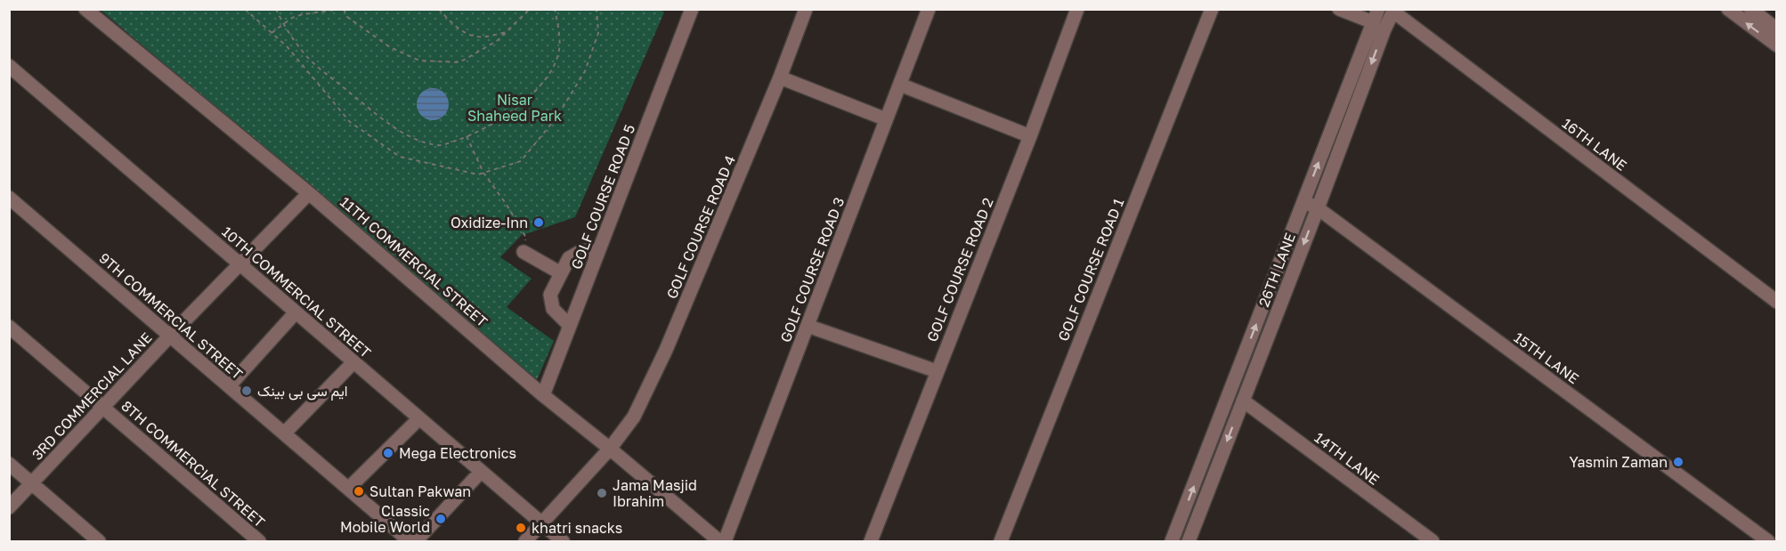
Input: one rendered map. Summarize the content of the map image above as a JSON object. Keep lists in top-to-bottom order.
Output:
{
  "streets": {
    "street": [
      "16TH LANE",
      "GOLF COURSE ROAD 5",
      "GOLF COURSE ROAD 4",
      "11TH COMMERCIAL STREET",
      "GOLF COURSE ROAD 3",
      "GOLF COURSE ROAD 2",
      "GOLF COURSE ROAD 1",
      "26TH LANE",
      "10TH COMMERCIAL STREET",
      "9TH COMMERCIAL STREET",
      "15TH LANE",
      "3RD COMMERCIAL LANE",
      "14TH LANE",
      "8TH COMMERCIAL STREET"
    ]
  },
  "crossings": [
    ["16TH LANE", "26TH LANE"],
    ["GOLF COURSE ROAD 5", "11TH COMMERCIAL STREET"],
    ["GOLF COURSE ROAD 4", "11TH COMMERCIAL STREET"],
    ["GOLF COURSE ROAD 4", "10TH COMMERCIAL STREET"],
    ["11TH COMMERCIAL STREET", "3RD COMMERCIAL LANE"],
    ["26TH LANE", "15TH LANE"],
    ["26TH LANE", "14TH LANE"],
    ["10TH COMMERCIAL STREET", "3RD COMMERCIAL LANE"],
    ["9TH COMMERCIAL STREET", "3RD COMMERCIAL LANE"],
    ["3RD COMMERCIAL LANE", "8TH COMMERCIAL STREET"]
  ],
  "parks": ["Nisar Shaheed Park"],
  "places": [
    "Oxidize-Inn",
    "ایم سی بی بینک",
    "Mega Electronics",
    "Yasmin Zaman",
    "Sultan Pakwan",
    "Jama Masjid Ibrahim",
    "Classic Mobile World",
    "khatri snacks"
  ]
}
